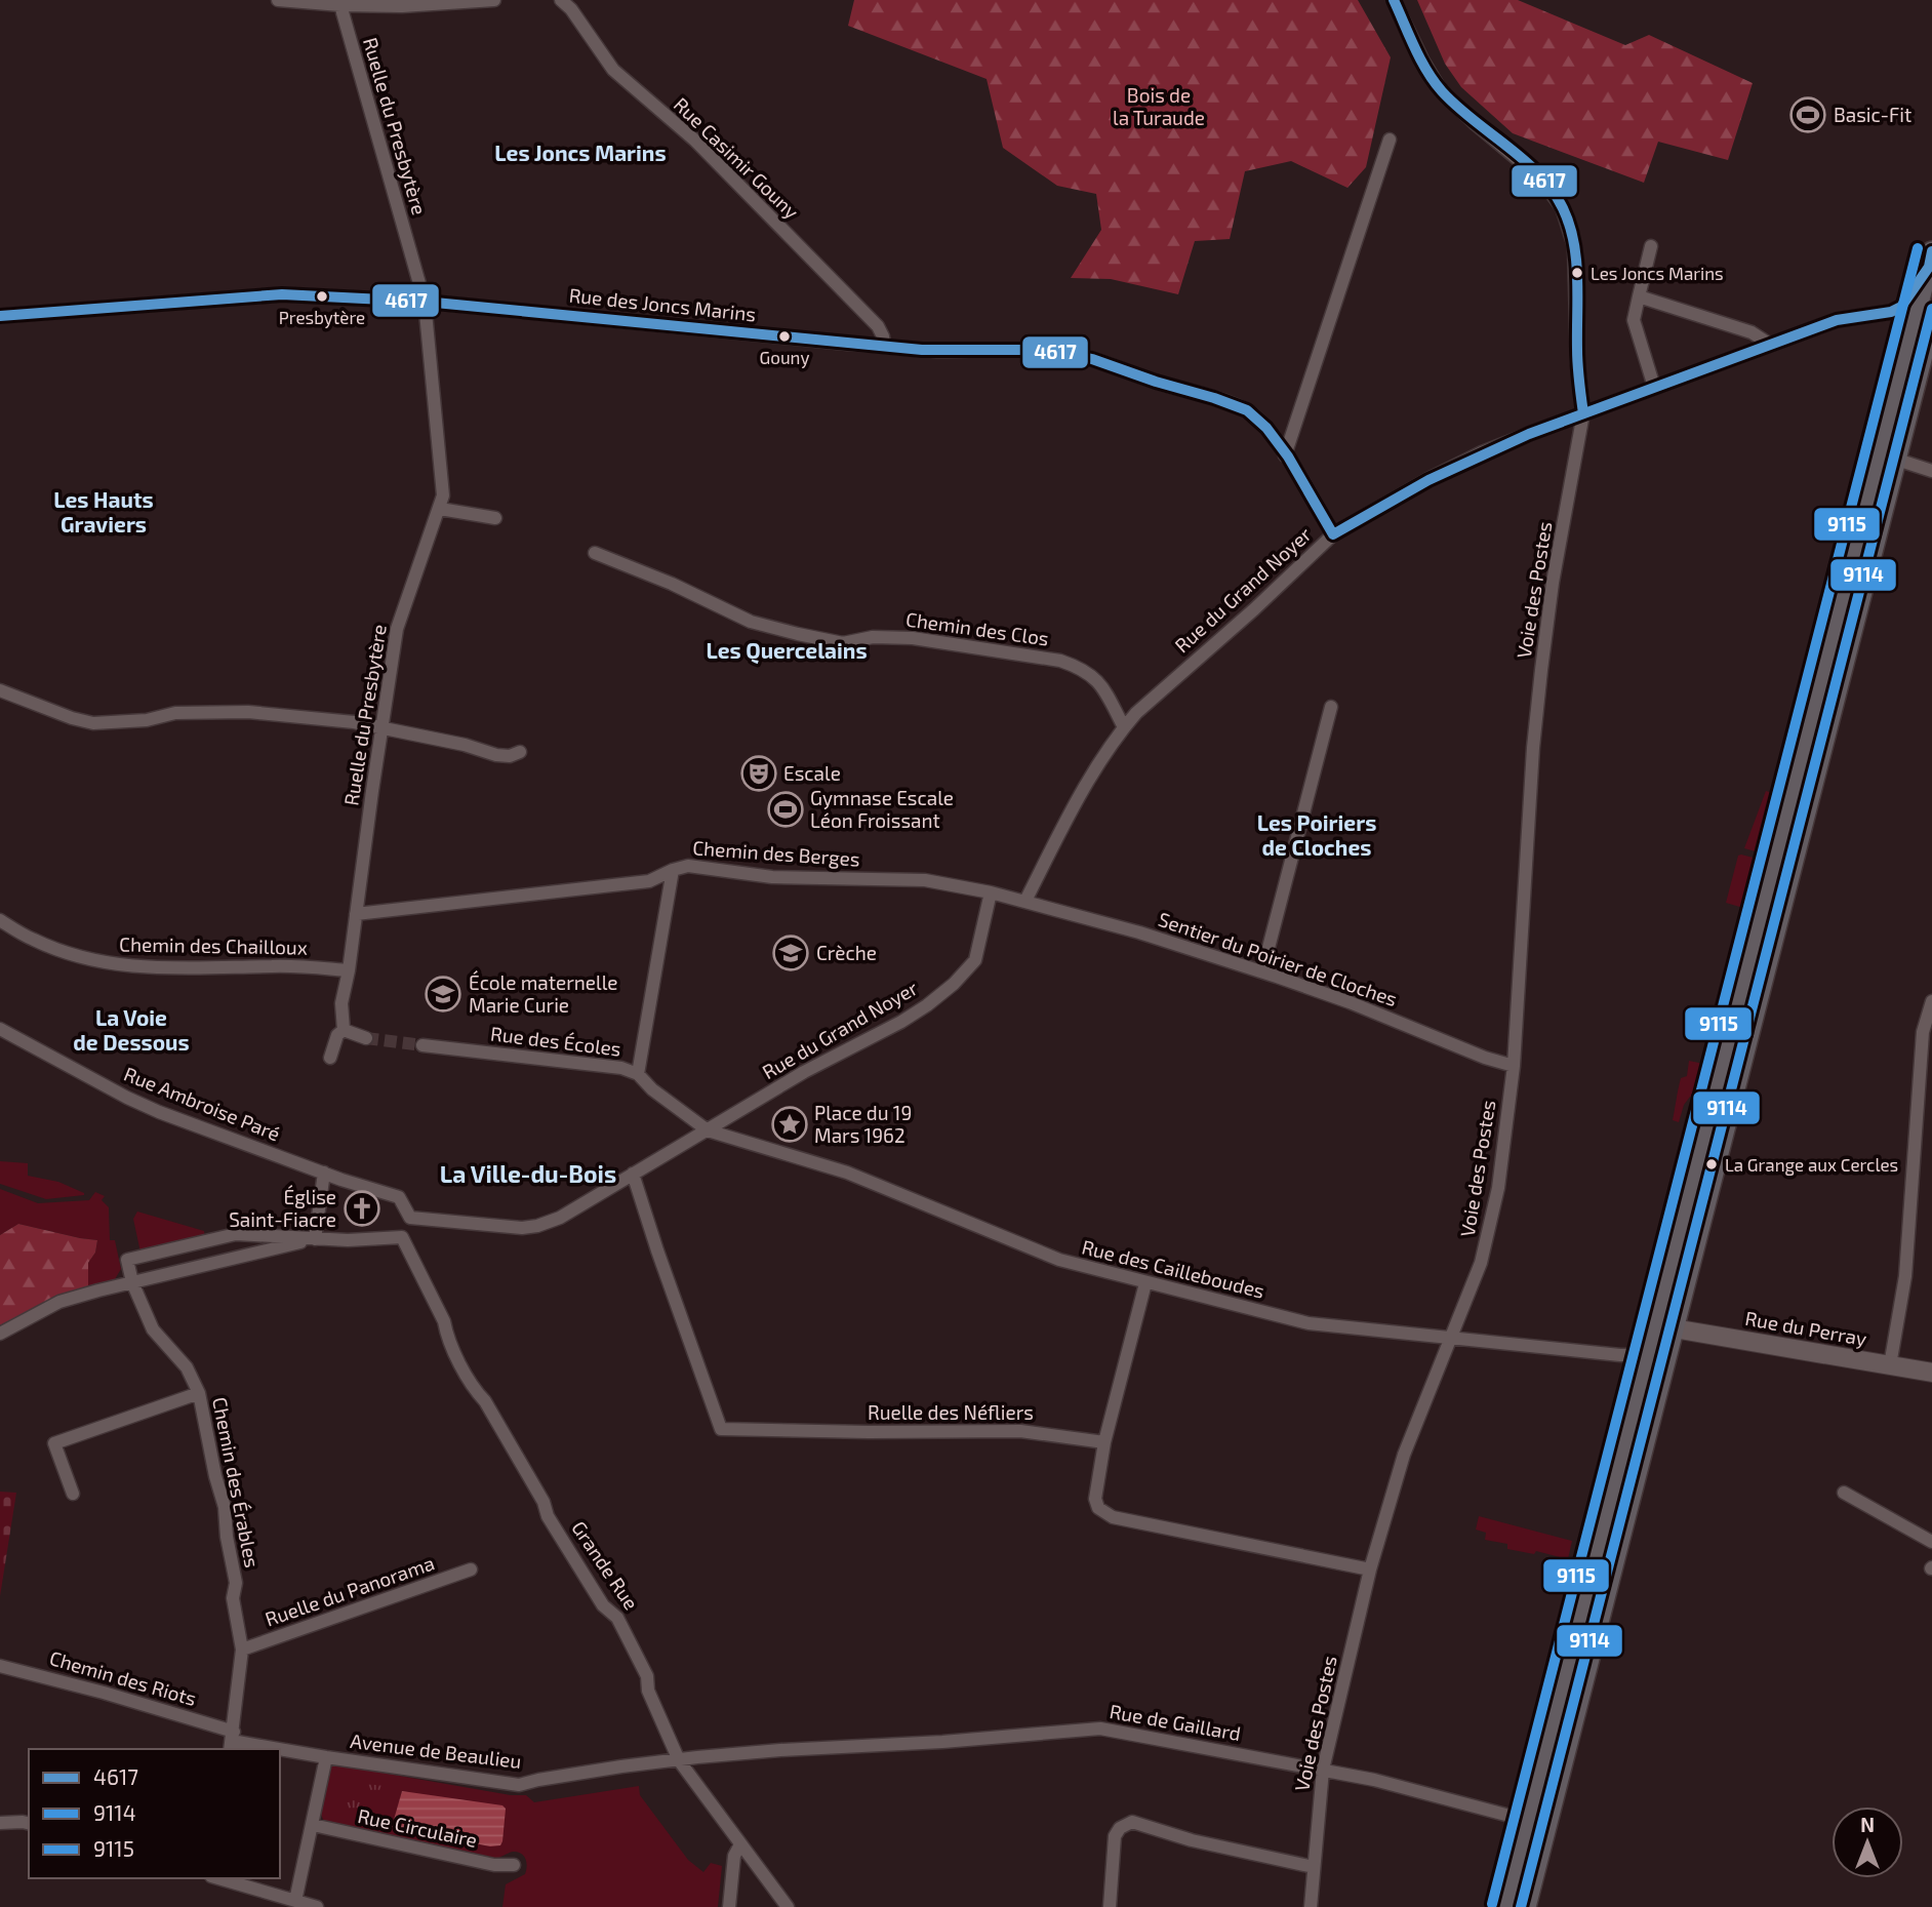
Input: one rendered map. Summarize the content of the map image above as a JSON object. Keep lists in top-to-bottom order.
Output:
{
  "streets": {
    "street": [
      "Ruelle du Presbytère",
      "Rue Casimir Gouny",
      "Rue des Joncs Marins",
      "Rue du Grand Noyer",
      "Voie des Postes",
      "Chemin des Clos",
      "Chemin des Berges",
      "Chemin des Chailloux",
      "Sentier du Poirier de Cloches",
      "Rue des Écoles",
      "Rue Ambroise Paré",
      "Rue des Cailleboudes",
      "Rue du Perray",
      "Ruelle des Néfliers",
      "Chemin des Érables",
      "Grande Rue",
      "Ruelle du Panorama",
      "Chemin des Riots",
      "Rue de Gaillard",
      "Avenue de Beaulieu",
      "Rue Circulaire"
    ]
  },
  "crossings": [
    ["Ruelle du Presbytère", "Rue des Joncs Marins"],
    ["Ruelle du Presbytère", "Chemin des Berges"],
    ["Ruelle du Presbytère", "Chemin des Chailloux"],
    ["Rue Casimir Gouny", "Rue des Joncs Marins"],
    ["Rue des Joncs Marins", "Rue du Grand Noyer"],
    ["Rue du Grand Noyer", "Voie des Postes"],
    ["Rue du Grand Noyer", "Chemin des Clos"],
    ["Rue du Grand Noyer", "Chemin des Berges"],
    ["Rue du Grand Noyer", "Sentier du Poirier de Cloches"],
    ["Rue du Grand Noyer", "Rue des Écoles"],
    ["Rue du Grand Noyer", "Rue Ambroise Paré"],
    ["Rue du Grand Noyer", "Rue des Cailleboudes"],
    ["Rue du Grand Noyer", "Ruelle des Néfliers"],
    ["Voie des Postes", "Sentier du Poirier de Cloches"],
    ["Voie des Postes", "Rue des Cailleboudes"],
    ["Voie des Postes", "Rue de Gaillard"],
    ["Chemin des Berges", "Sentier du Poirier de Cloches"],
    ["Rue des Écoles", "Rue des Cailleboudes"],
    ["Chemin des Érables", "Ruelle du Panorama"],
    ["Chemin des Érables", "Chemin des Riots"],
    ["Chemin des Érables", "Avenue de Beaulieu"],
    ["Grande Rue", "Rue de Gaillard"],
    ["Grande Rue", "Avenue de Beaulieu"],
    ["Chemin des Riots", "Avenue de Beaulieu"],
    ["Rue de Gaillard", "Avenue de Beaulieu"]
  ],
  "districts": [
    "Les Joncs Marins",
    "Les Hauts Graviers",
    "Les Quercelains",
    "Les Poiriers de Cloches",
    "La Voie de Dessous",
    "La Ville-du-Bois"
  ],
  "parks": ["Bois de la Turaude"],
  "places": {
    "sports": ["Basic-Fit", "Gymnase Escale Léon Froissant"],
    "other": [
      "Les Joncs Marins",
      "Presbytère",
      "Gouny",
      "La Grange aux Cercles"
    ],
    "theatre": ["Escale"],
    "school or university": ["Crèche", "École maternelle Marie Curie"],
    "place": ["Place du 19 Mars 1962"],
    "church": ["Église Saint-Fiacre"]
  },
  "lines": ["transit line 4617", "transit line 9115", "transit line 9114"],
  "legend": ["4617", "9114", "9115"],
  "north": "top"
}
